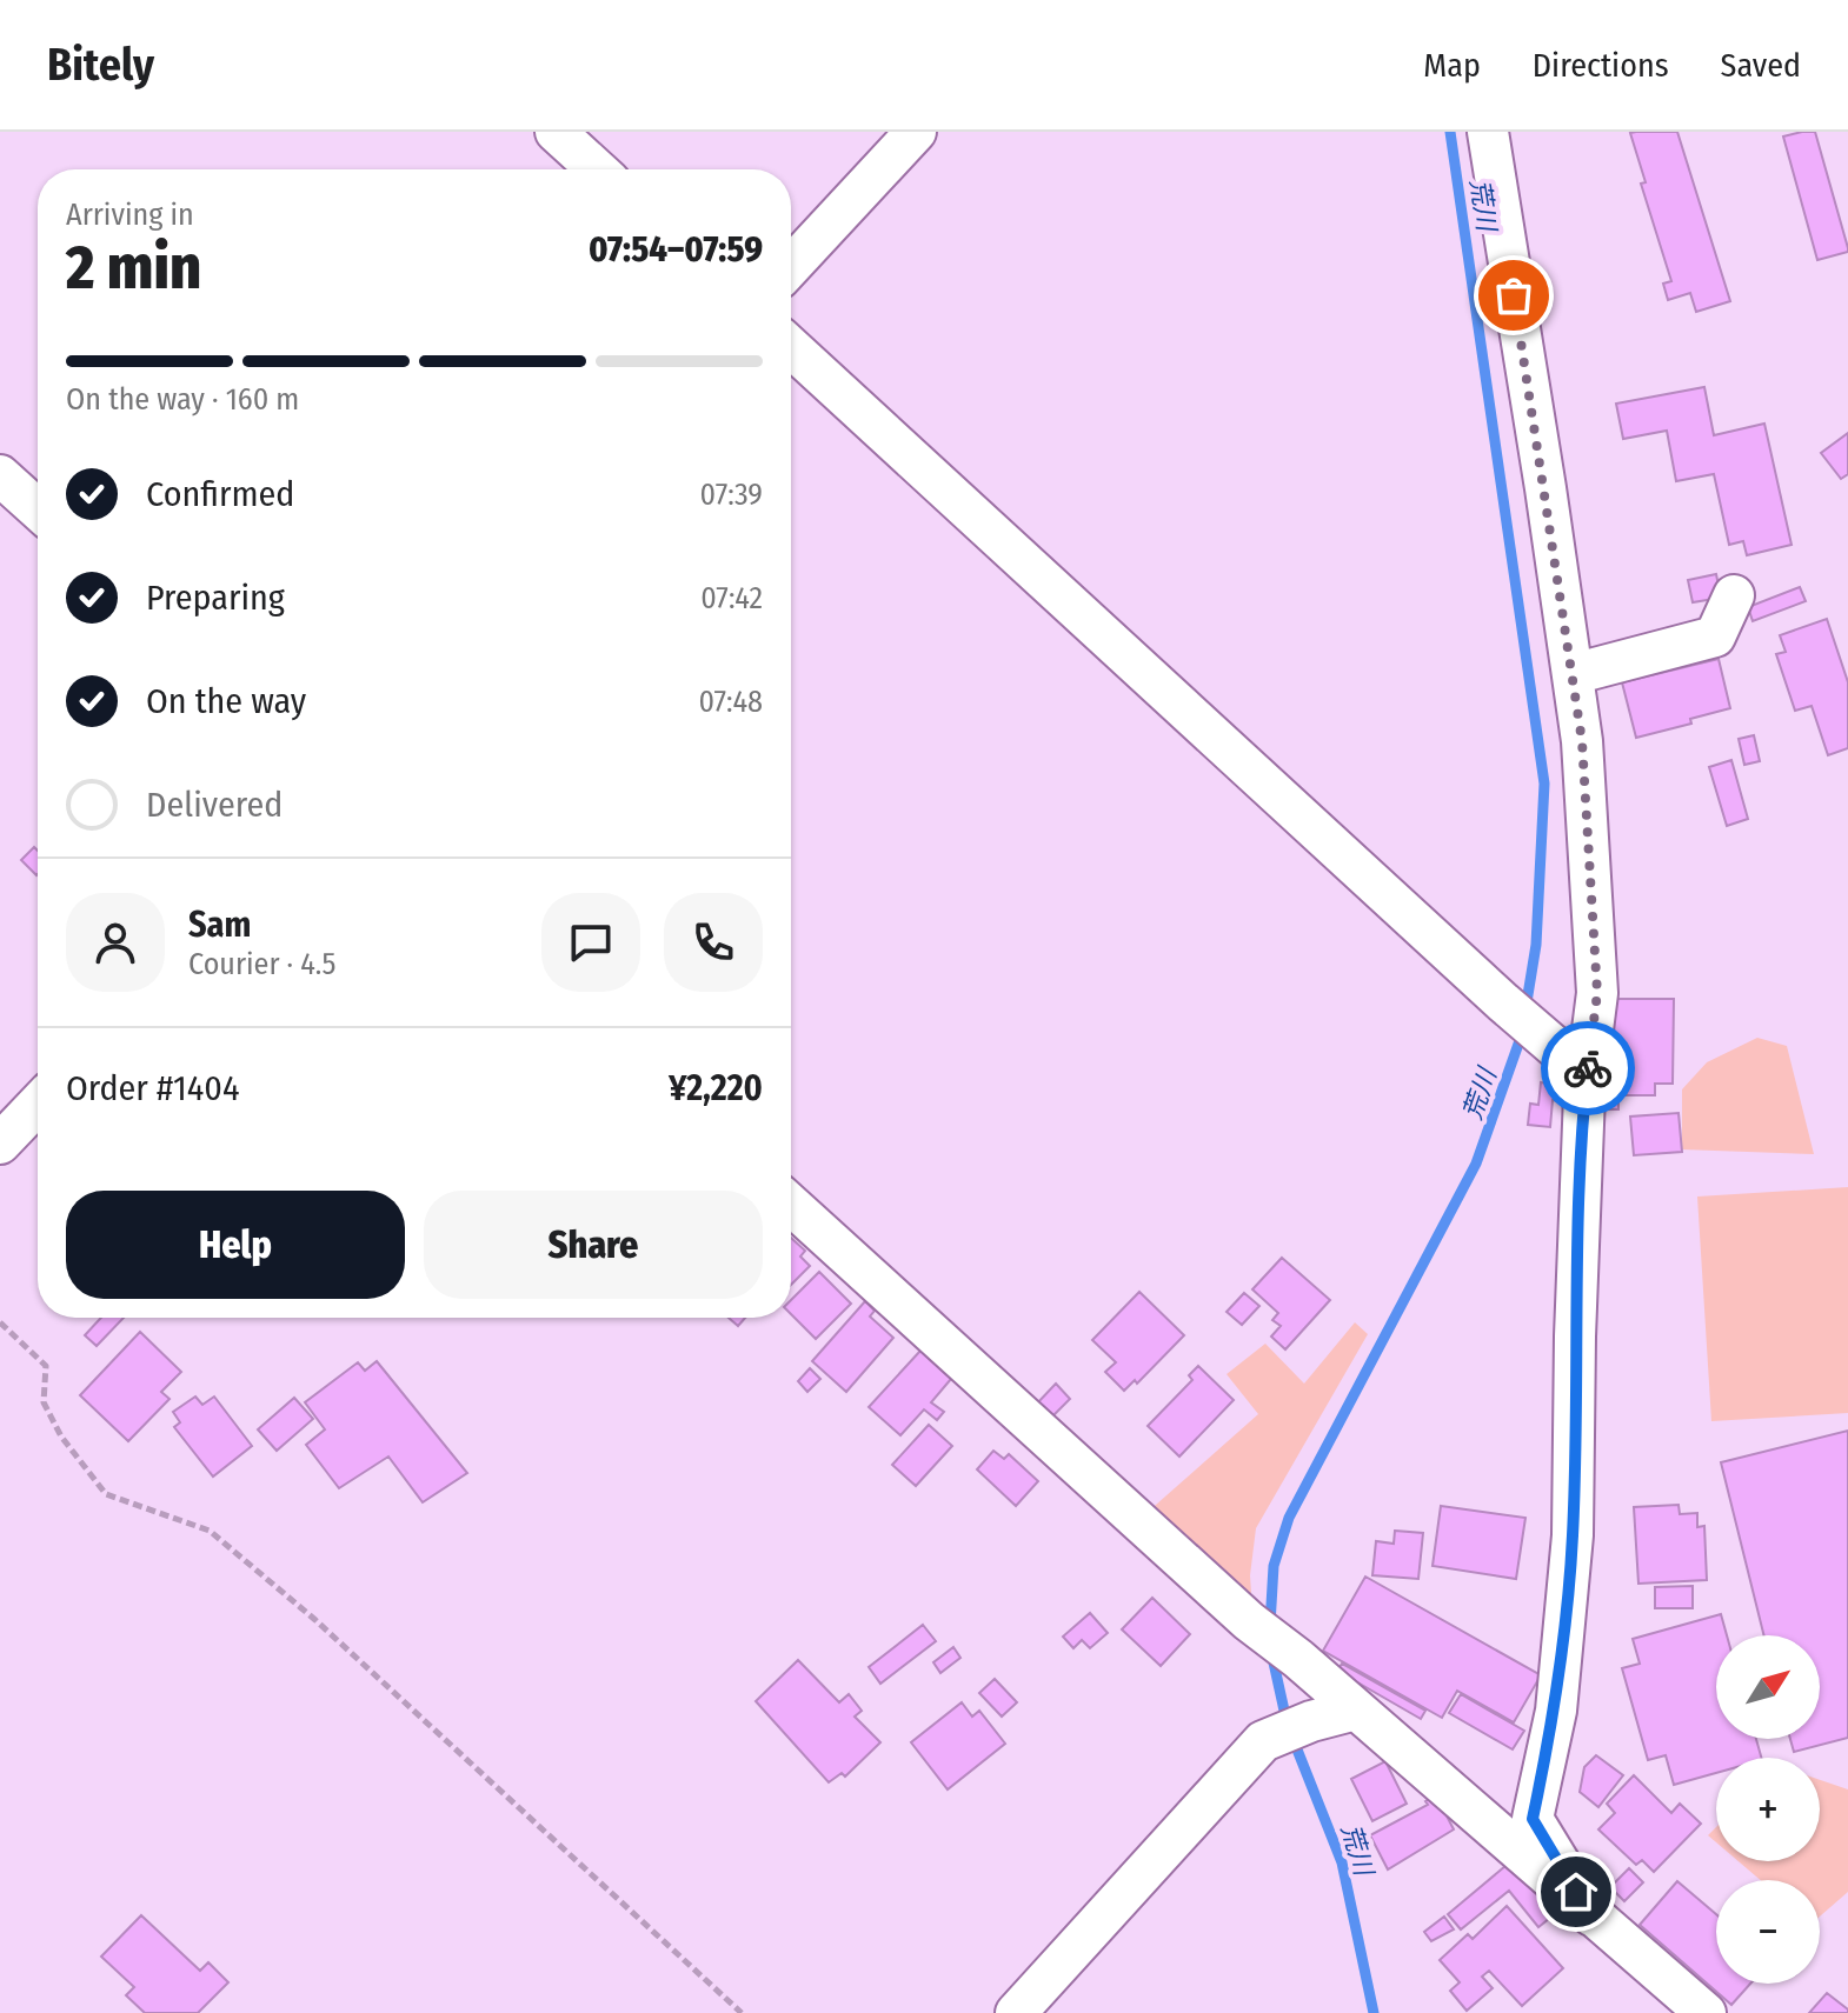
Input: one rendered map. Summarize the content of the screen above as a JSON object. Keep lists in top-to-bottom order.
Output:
{
  "water": ["荒川"],
  "north": "top right",
  "page": {
    "header": "Bitely",
    "nav": ["Map", "Directions", "Saved"],
    "heading": ["2 min", "Arriving in", "07:54–07:59"],
    "panel": [
      "Sam",
      "Courier · 4.5",
      "Order #1404",
      "¥2,220"
    ],
    "bar": "On the way · 160 m",
    "list": [
      ["Confirmed", "07:39"],
      ["Preparing", "07:42"],
      ["On the way", "07:48"],
      "Delivered"
    ],
    "buttons": ["Help", "Share"],
    "map_buttons": ["+", "−"]
  }
}
